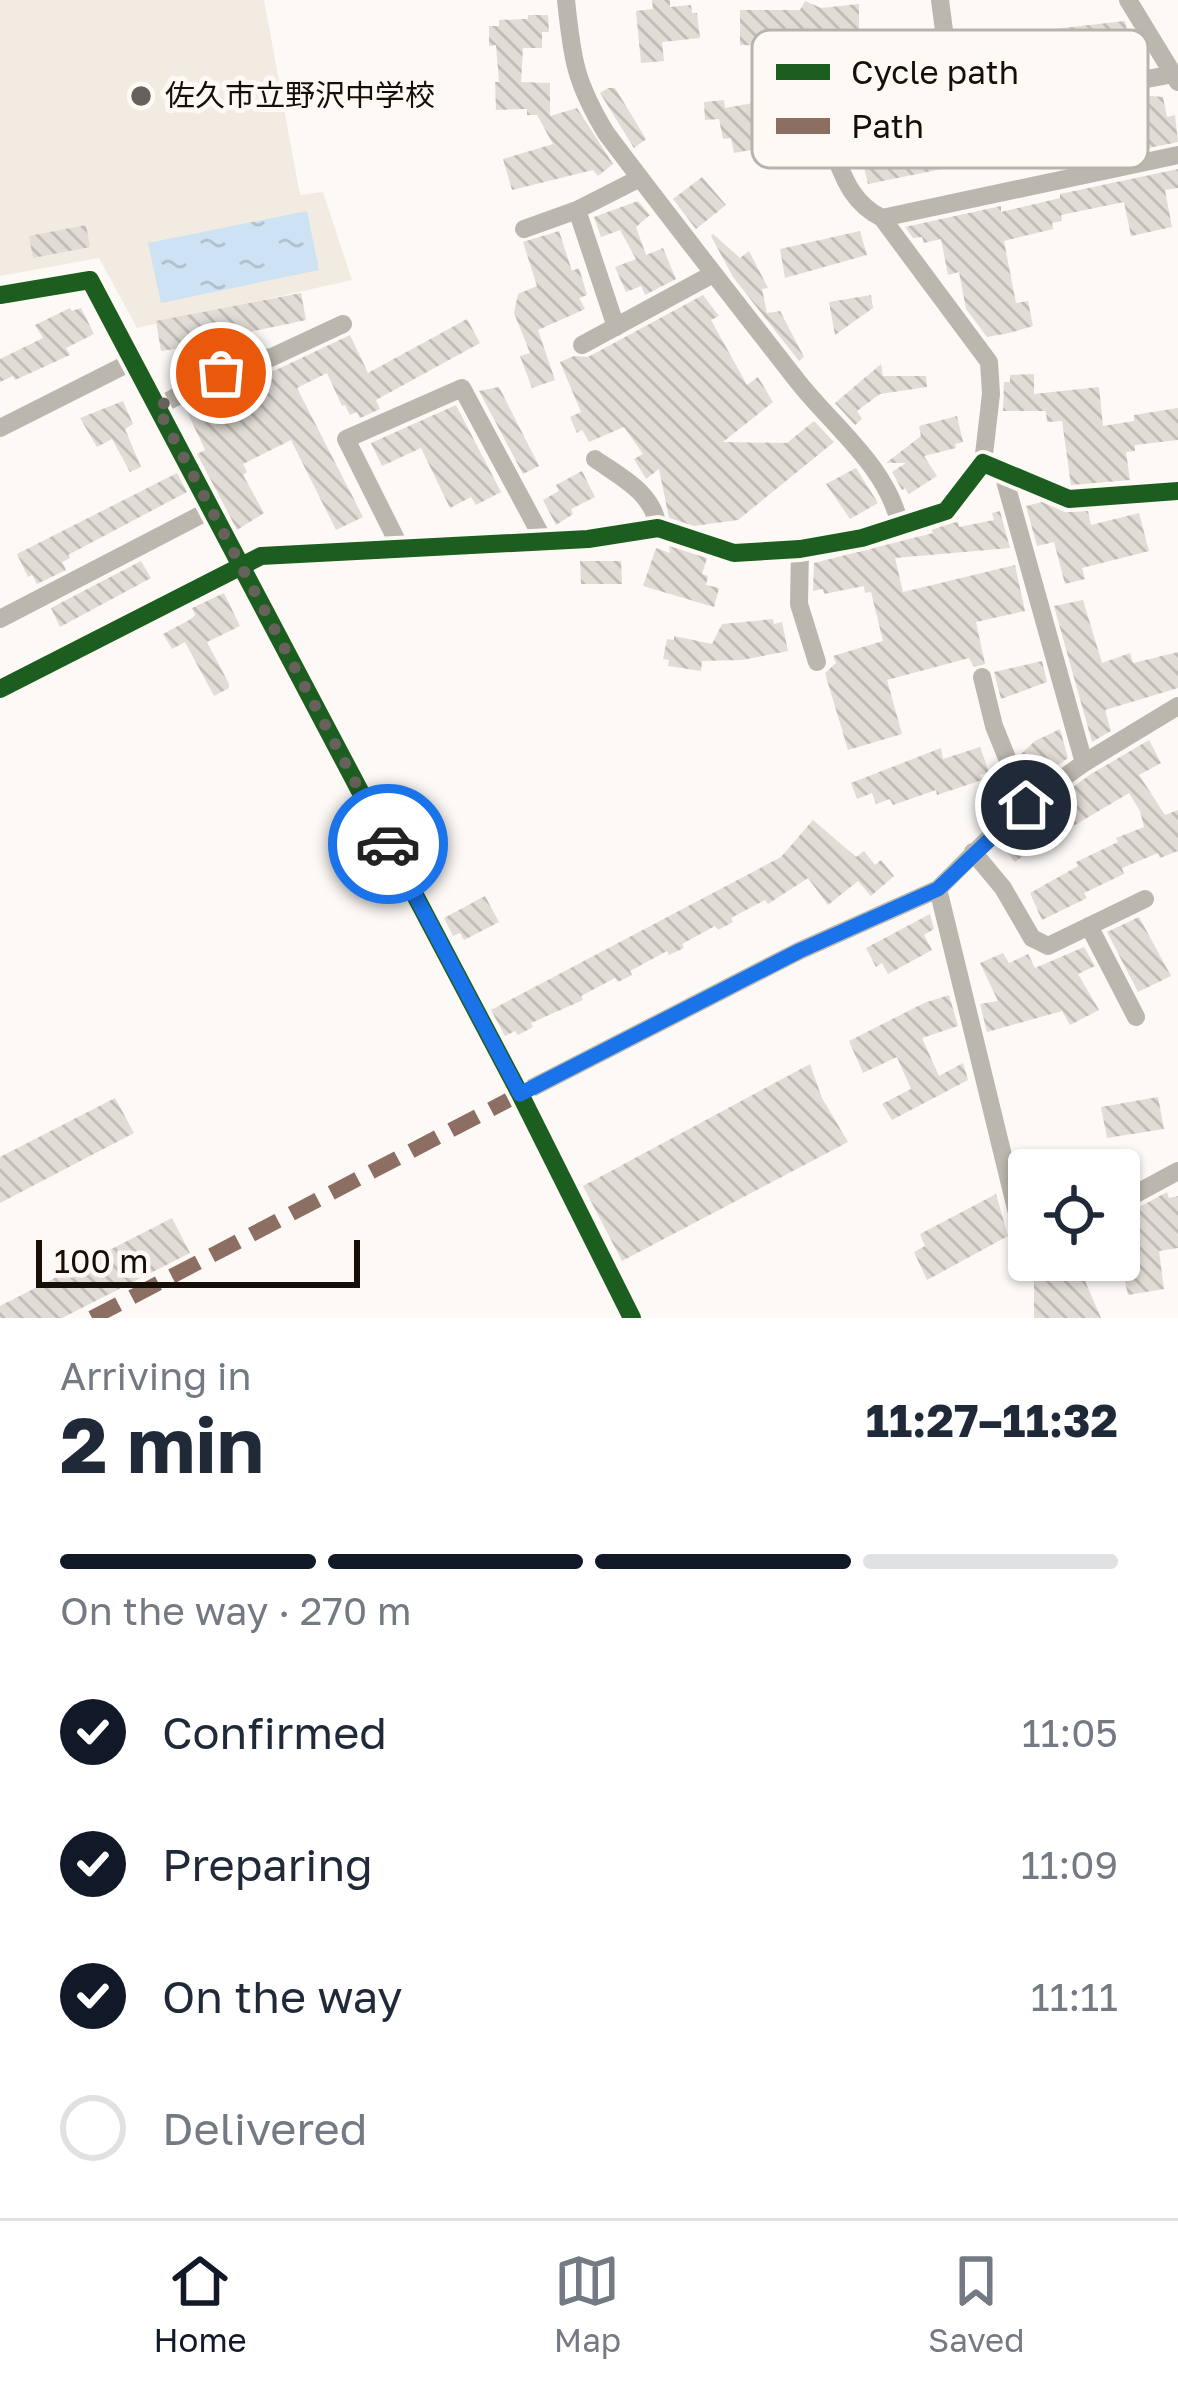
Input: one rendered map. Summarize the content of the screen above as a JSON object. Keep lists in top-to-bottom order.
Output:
{
  "places": ["佐久市立野沢中学校"],
  "legend": ["Cycle path", "Path"],
  "scale_bar": "100 m",
  "page": {
    "scale": "100 m",
    "heading": ["2 min", "Arriving in", "11:27–11:32"],
    "bar": "On the way · 270 m",
    "list": [
      ["Confirmed", "11:05"],
      ["Preparing", "11:09"],
      ["On the way", "11:11"],
      "Delivered"
    ],
    "tabs": ["Home", "Map", "Saved"]
  }
}
